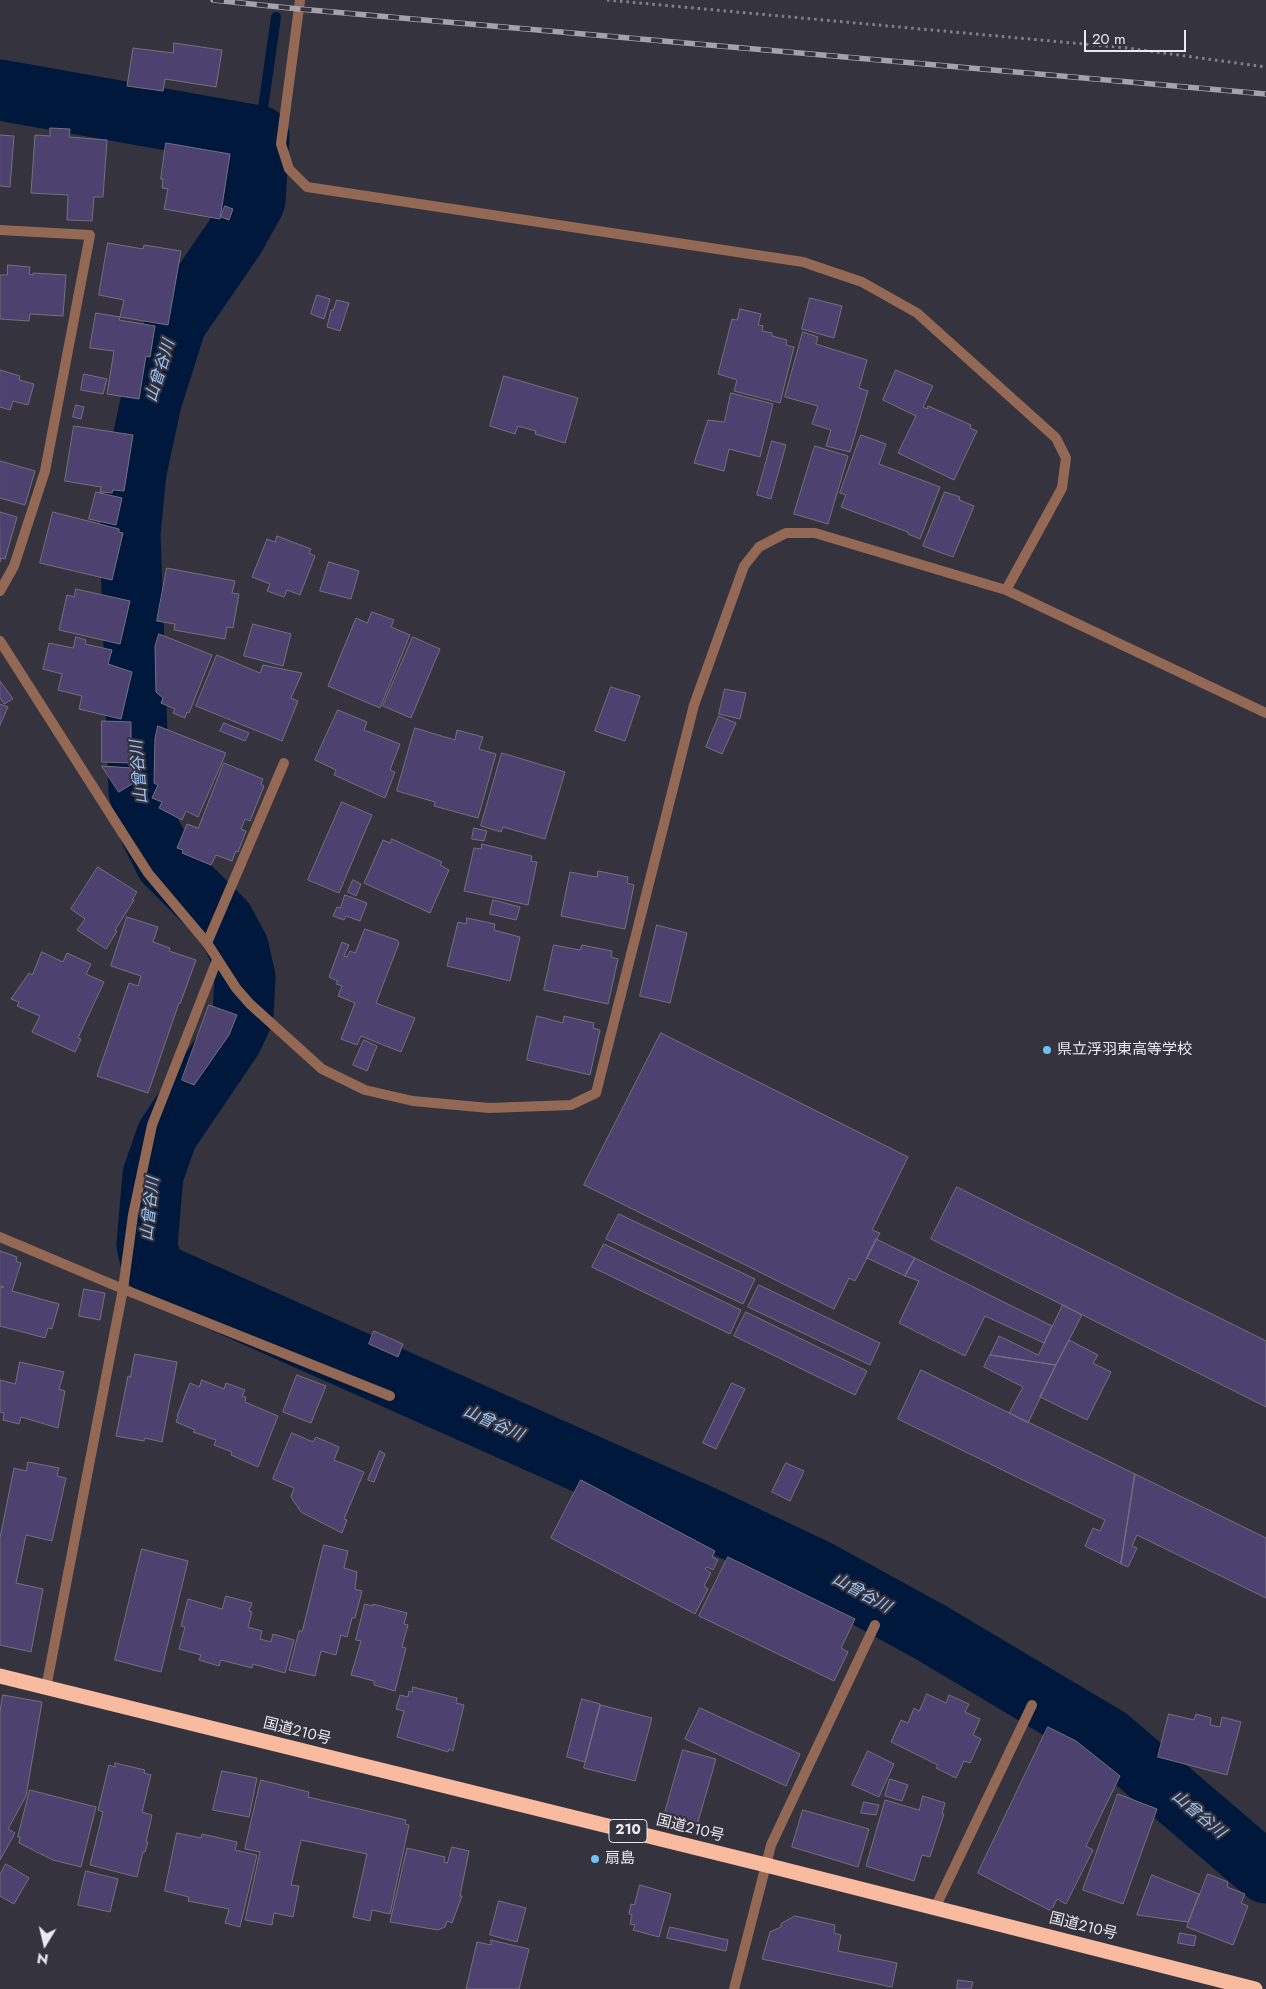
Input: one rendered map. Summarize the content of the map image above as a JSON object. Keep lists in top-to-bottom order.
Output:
{
  "streets": {
    "highway": ["国道210号", "210"]
  },
  "water": ["山曾谷川"],
  "places": ["県立浮羽東高等学校", "扇島"],
  "scale_bar": "20 m",
  "north": "bottom"
}
